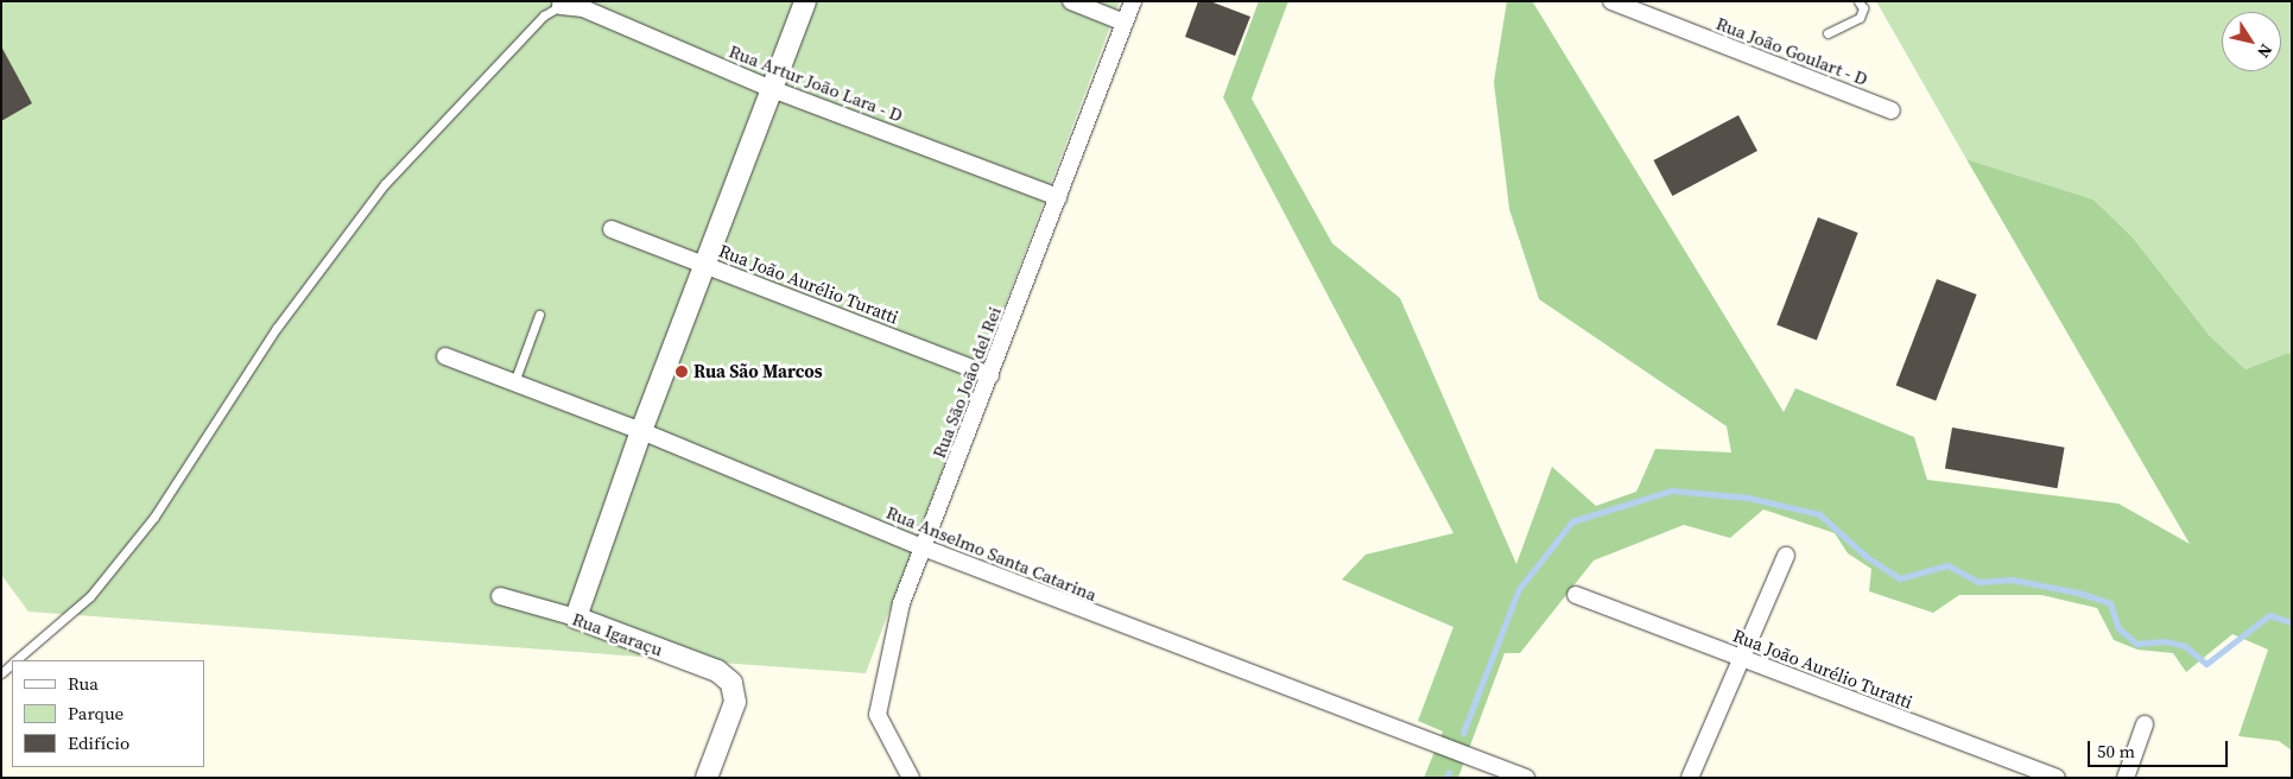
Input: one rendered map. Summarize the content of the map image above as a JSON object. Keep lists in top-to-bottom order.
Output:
{
  "streets": {
    "street": [
      "Rua João Goulart - D",
      "Rua Artur João Lara - D",
      "Rua João Aurélio Turatti",
      "Rua São João del Rei",
      "Rua Anselmo Santa Catarina",
      "Rua Igaraçu"
    ]
  },
  "crossings": [
    ["Rua Artur João Lara - D", "Rua São João del Rei"],
    ["Rua João Aurélio Turatti", "Rua São João del Rei"],
    ["Rua São João del Rei", "Rua Anselmo Santa Catarina"]
  ],
  "places": ["Rua São Marcos"],
  "legend": ["Rua", "Parque", "Edifício"],
  "scale_bar": "50 m",
  "north": "bottom right"
}
